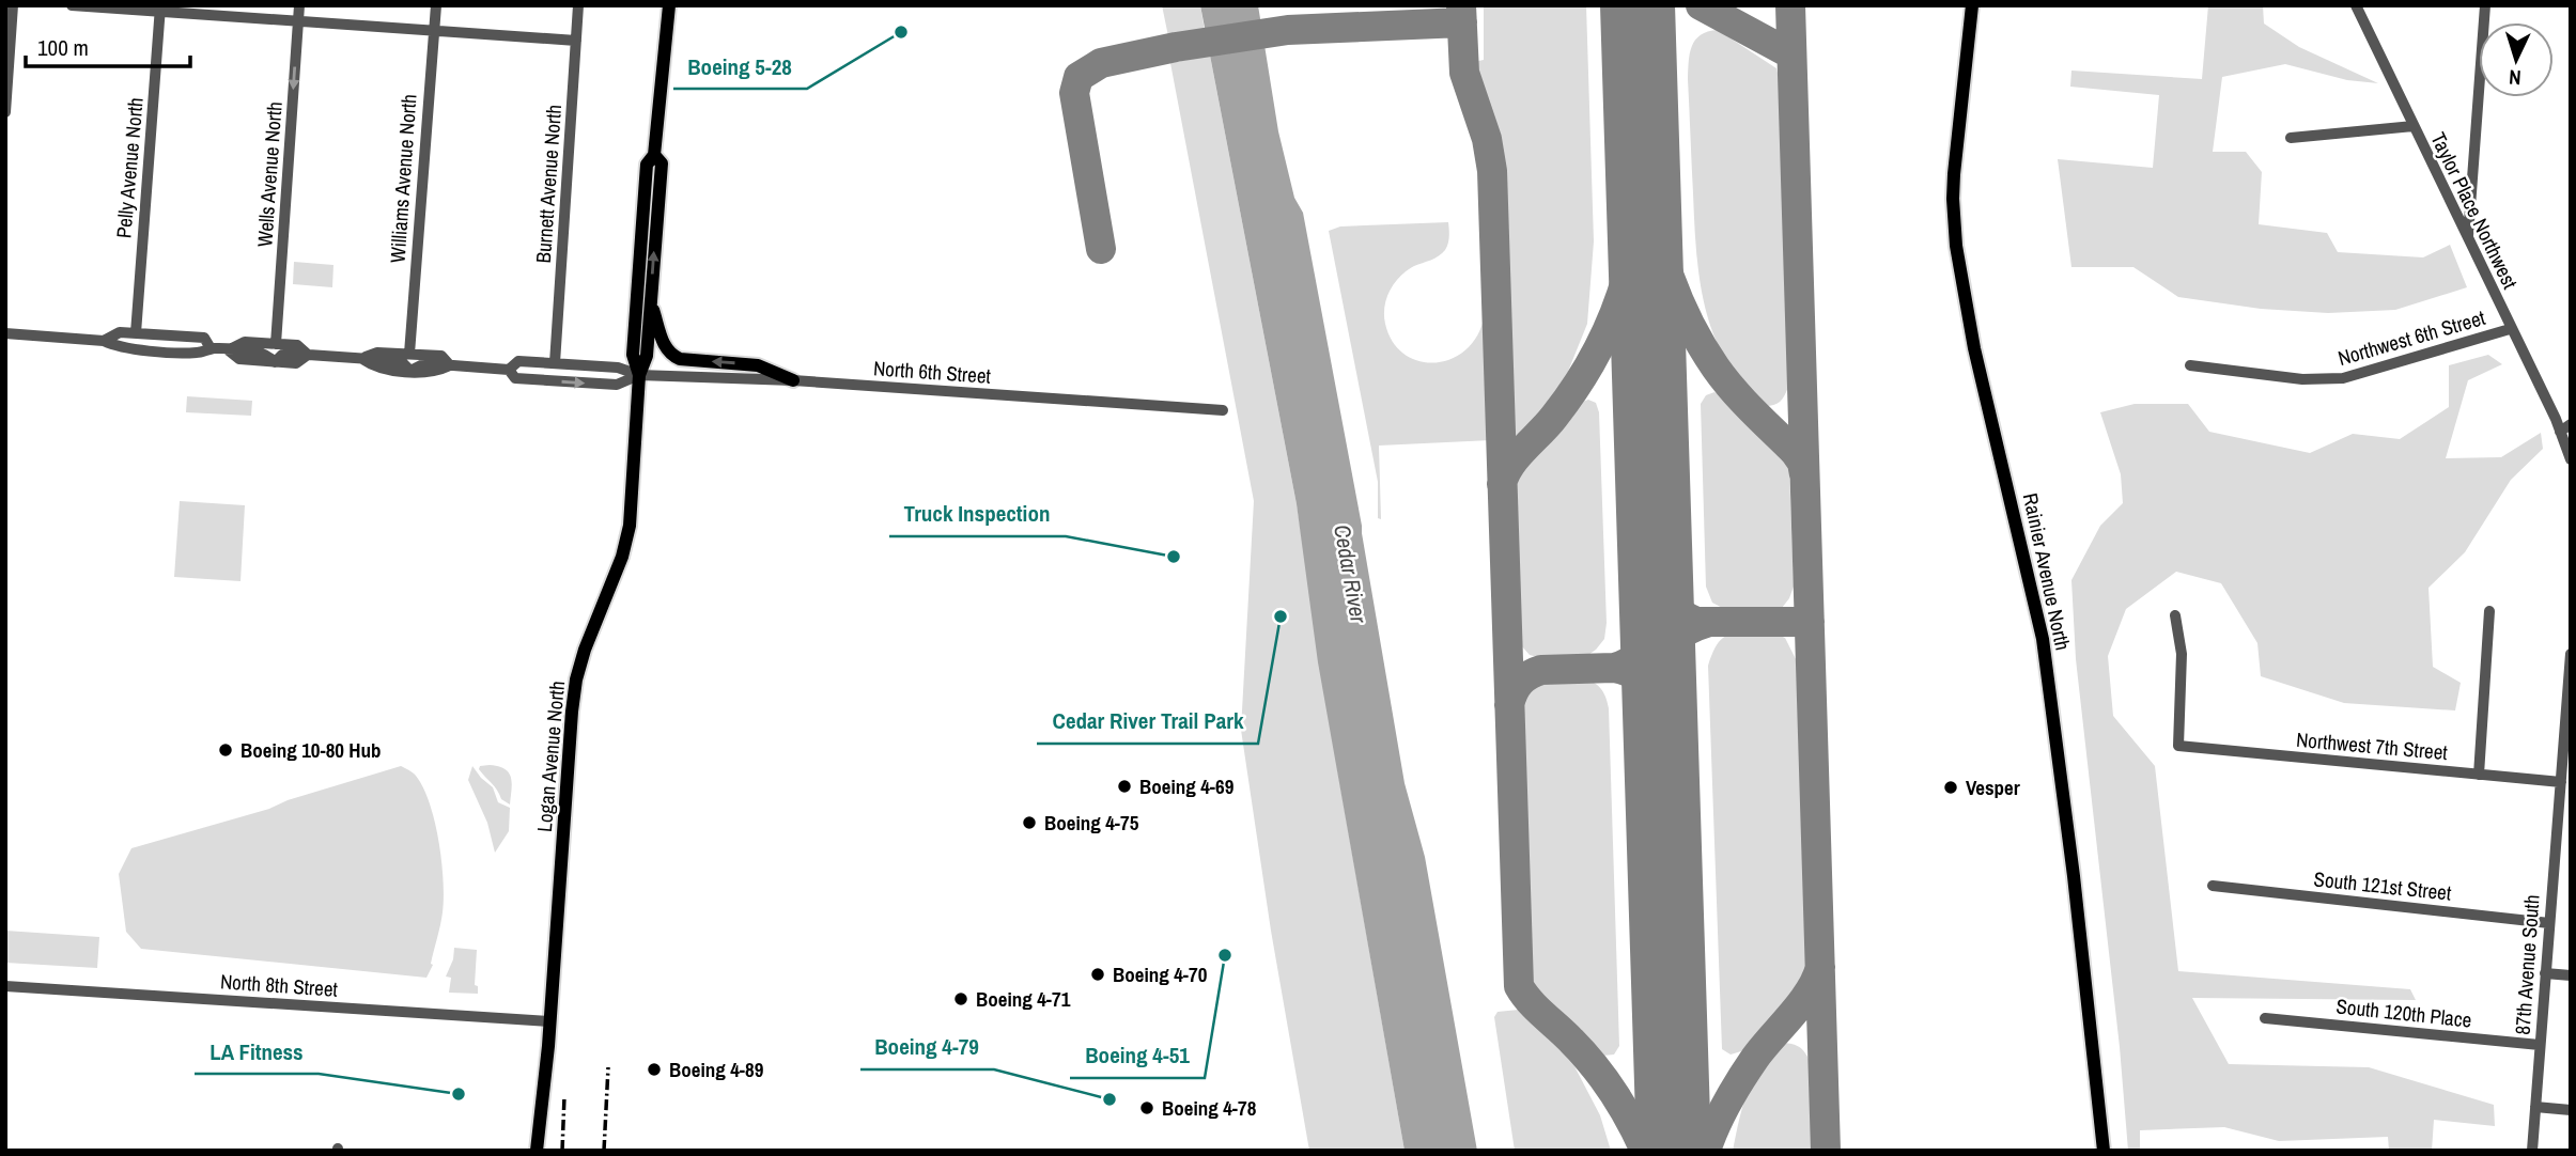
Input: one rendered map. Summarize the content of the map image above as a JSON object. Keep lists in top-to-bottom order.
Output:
{
  "streets": {
    "main road": ["Rainier Avenue North", "Logan Avenue North"],
    "street": [
      "Pelly Avenue North",
      "Wells Avenue North",
      "Williams Avenue North",
      "Burnett Avenue North",
      "Taylor Place Northwest",
      "Northwest 6th Street",
      "North 6th Street",
      "Northwest 7th Street",
      "South 121st Street",
      "87th Avenue South",
      "North 8th Street",
      "South 120th Place"
    ]
  },
  "crossings": [
    ["Pelly Avenue North", "North 6th Street"],
    ["Wells Avenue North", "North 6th Street"],
    ["Williams Avenue North", "North 6th Street"],
    ["Burnett Avenue North", "North 6th Street"],
    ["Taylor Place Northwest", "Northwest 6th Street"],
    ["North 6th Street", "Logan Avenue North"],
    ["Northwest 7th Street", "87th Avenue South"],
    ["Logan Avenue North", "North 8th Street"],
    ["South 121st Street", "87th Avenue South"],
    ["87th Avenue South", "South 120th Place"]
  ],
  "one_way": ["Wells Avenue North"],
  "water": ["Cedar River"],
  "places": [
    "Boeing 5-28",
    "Truck Inspection",
    "Cedar River Trail Park",
    "Boeing 10-80 Hub",
    "Boeing 4-69",
    "Vesper",
    "Boeing 4-75",
    "Boeing 4-51",
    "Boeing 4-70",
    "Boeing 4-71",
    "Boeing 4-89",
    "LA Fitness",
    "Boeing 4-79",
    "Boeing 4-78"
  ],
  "scale_bar": "100 m",
  "north": "bottom"
}
